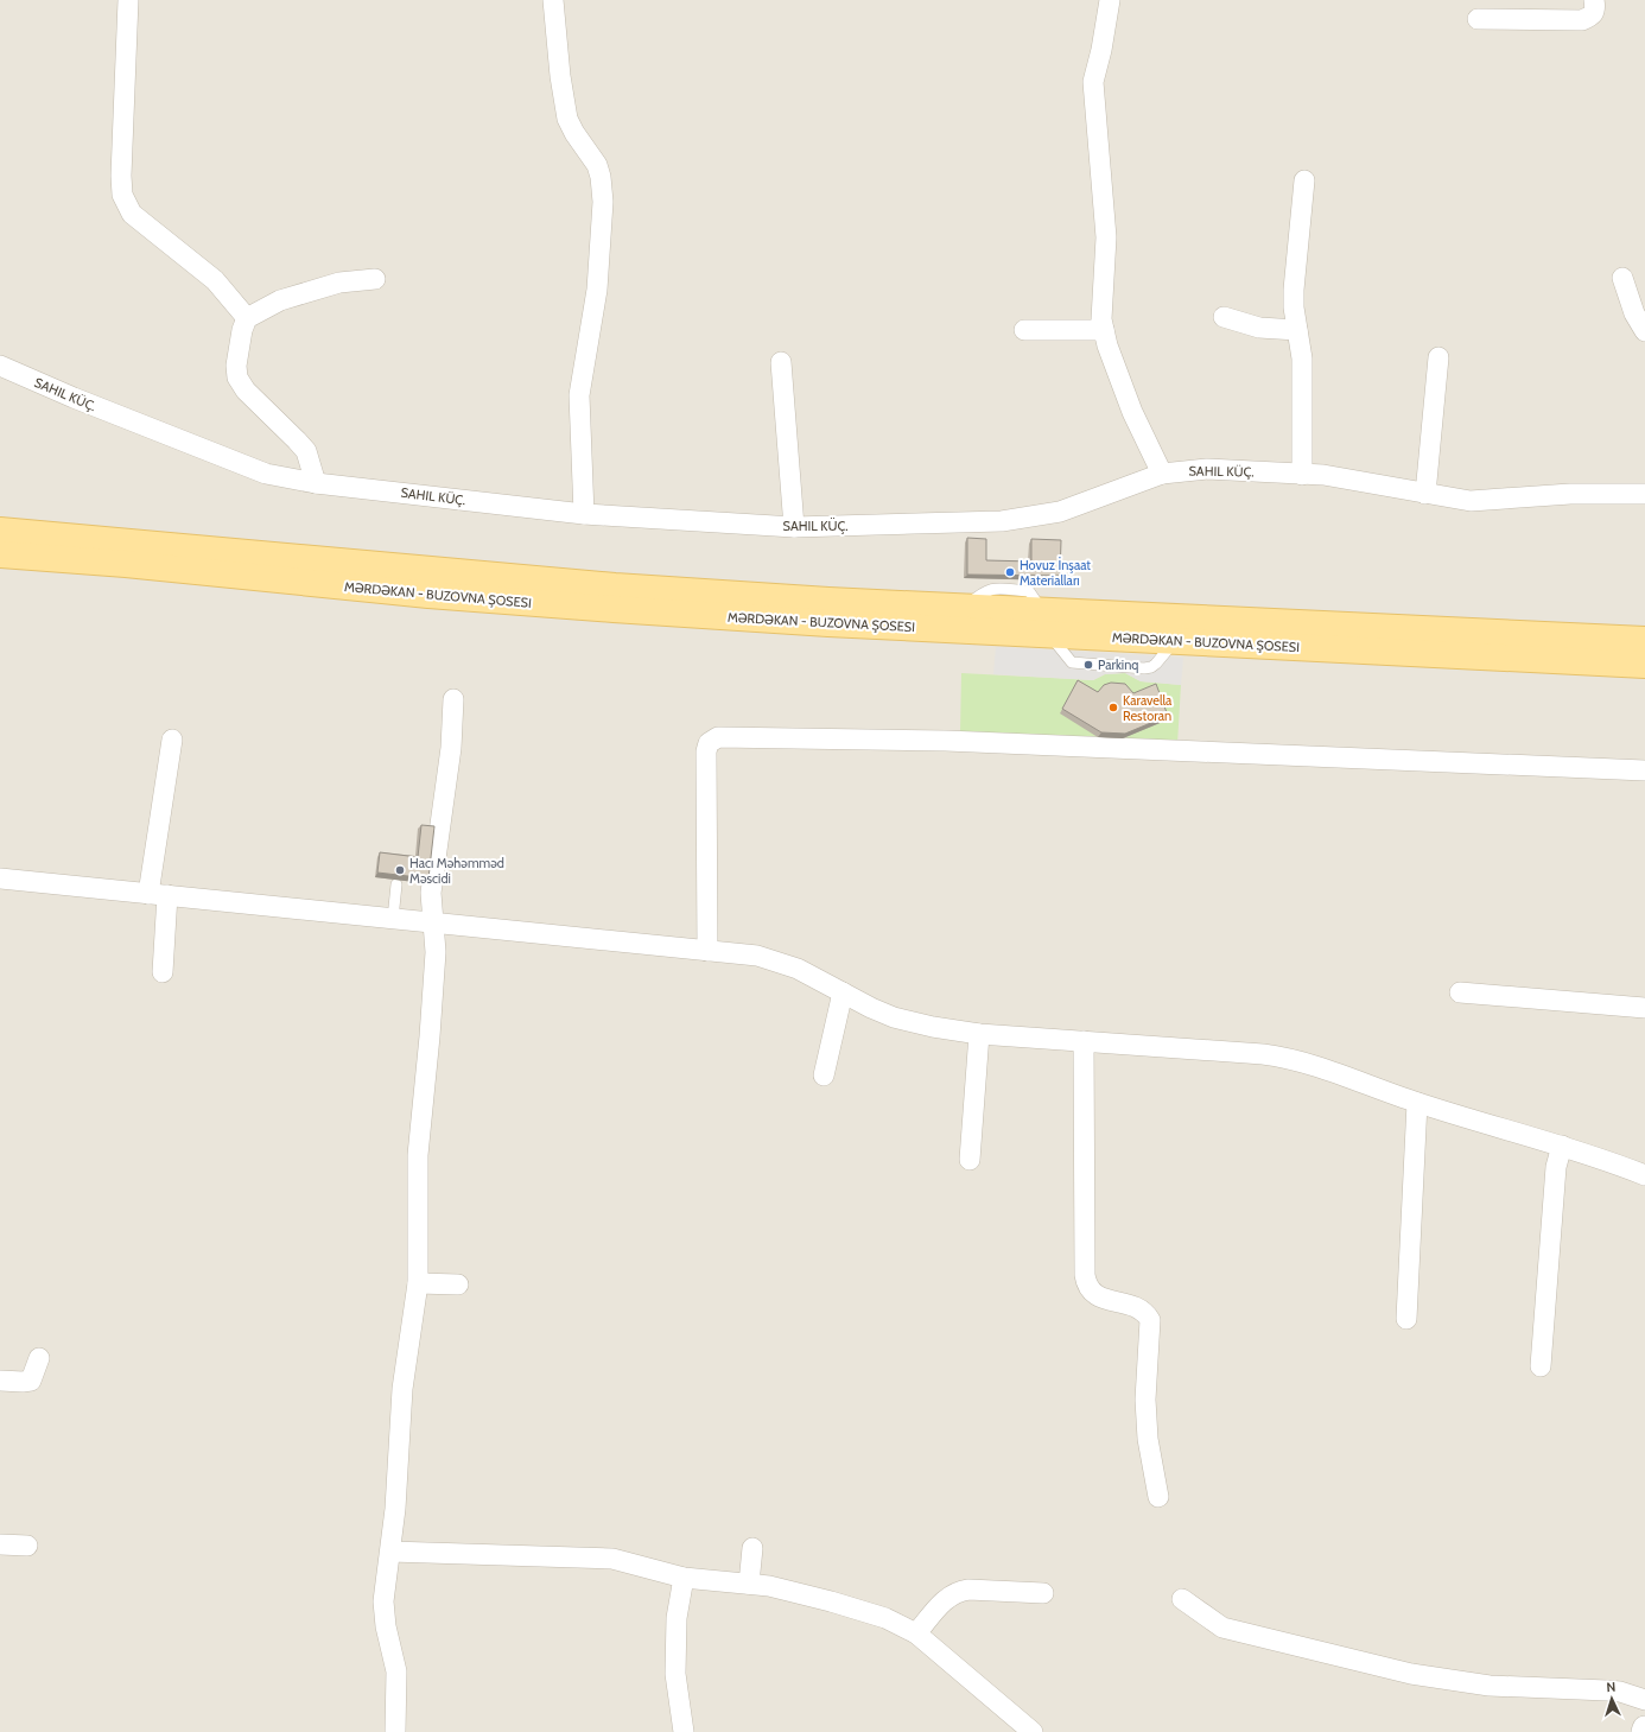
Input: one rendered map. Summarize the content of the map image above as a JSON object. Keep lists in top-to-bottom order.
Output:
{
  "streets": {
    "main road": ["MƏRDƏKAN - BUZOVNA ŞOSESI"],
    "street": ["SAHIL KÜÇ."]
  },
  "places": [
    "Hovuz İnşaat Materialları",
    "Parkinq",
    "Karavella Restoran",
    "Hacı Məhəmməd Məscidi"
  ],
  "north": "top"
}
